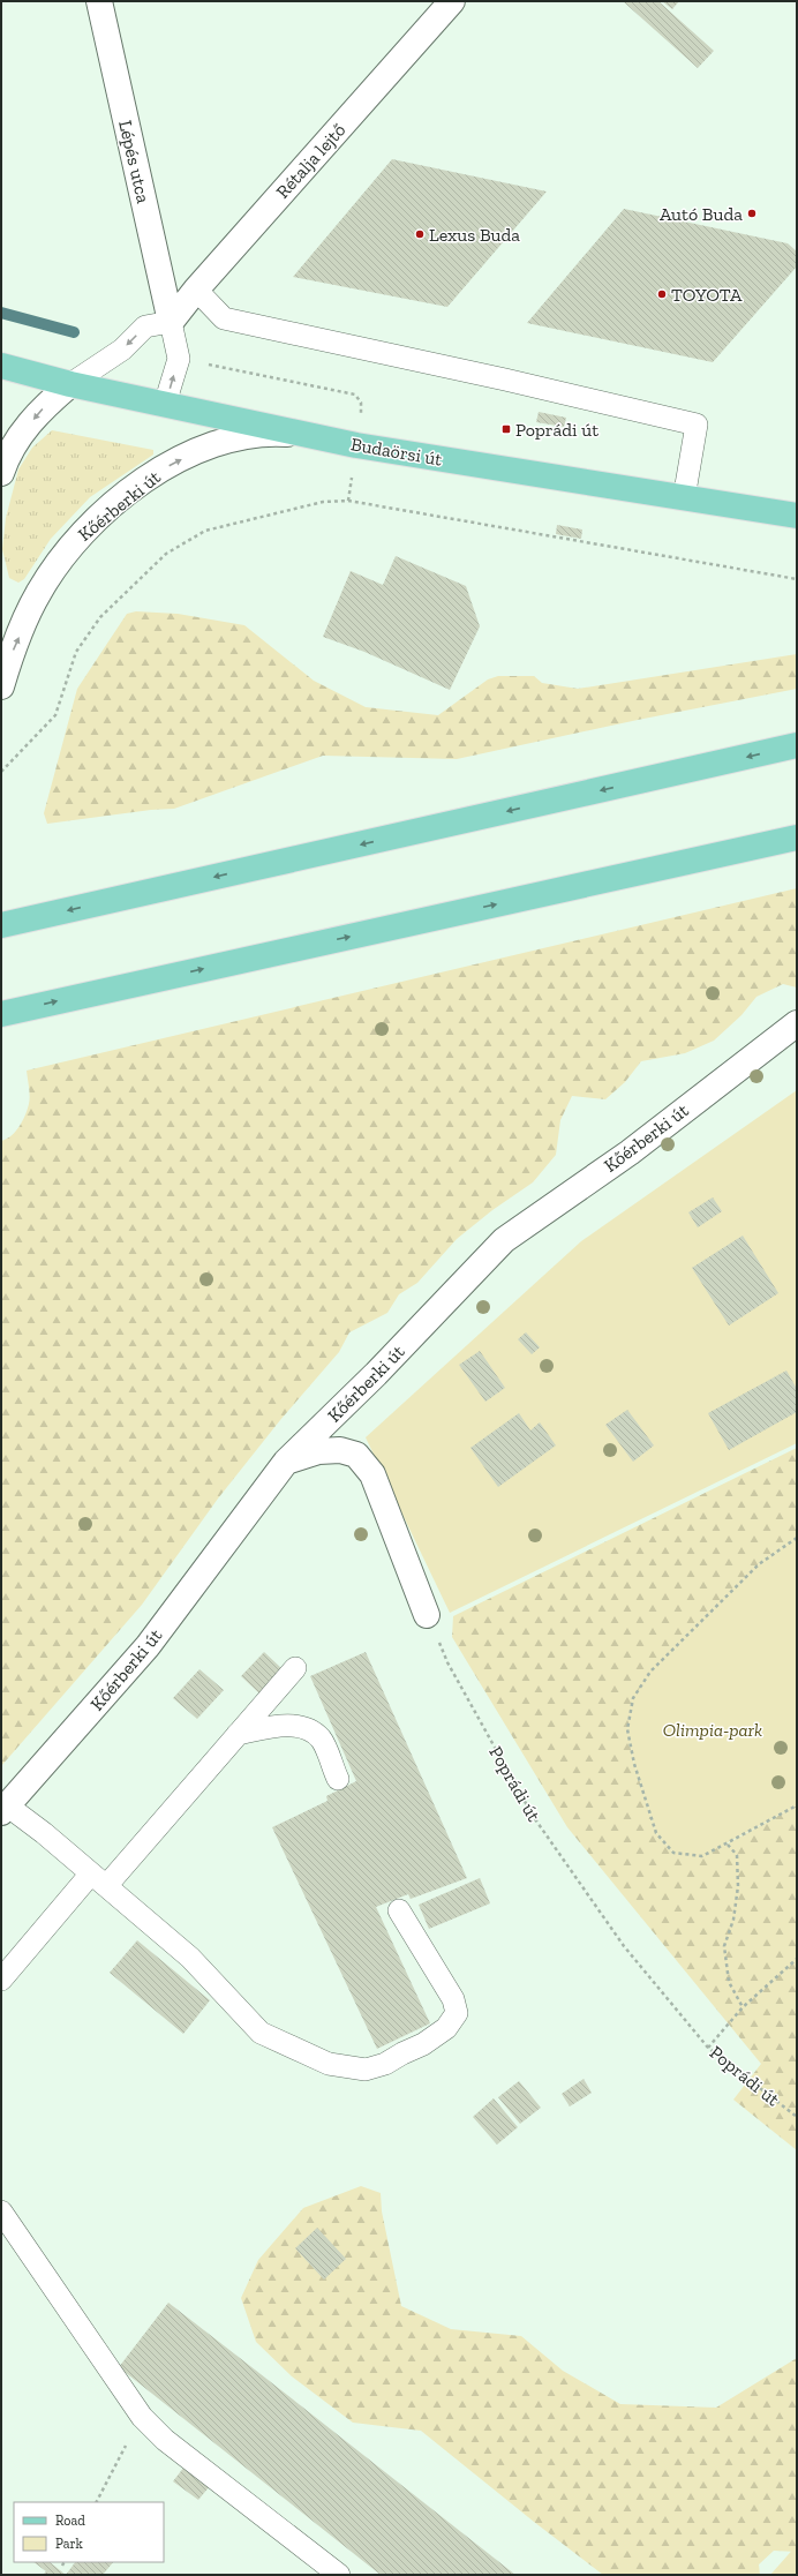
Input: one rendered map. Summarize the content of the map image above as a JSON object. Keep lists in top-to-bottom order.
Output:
{
  "streets": {
    "main road": ["Budaörsi út"],
    "street": ["Rétalja lejtő", "Lépés utca", "Kőérberki út"],
    "path": ["Poprádi út"]
  },
  "crossings": [
    ["Rétalja lejtő", "Lépés utca"],
    ["Budaörsi út", "Kőérberki út"]
  ],
  "parks": ["Olimpia-park"],
  "places": {
    "other": ["Autó Buda", "Lexus Buda", "TOYOTA"],
    "transit": ["Poprádi út"]
  },
  "legend": ["Road", "Park"]
}
